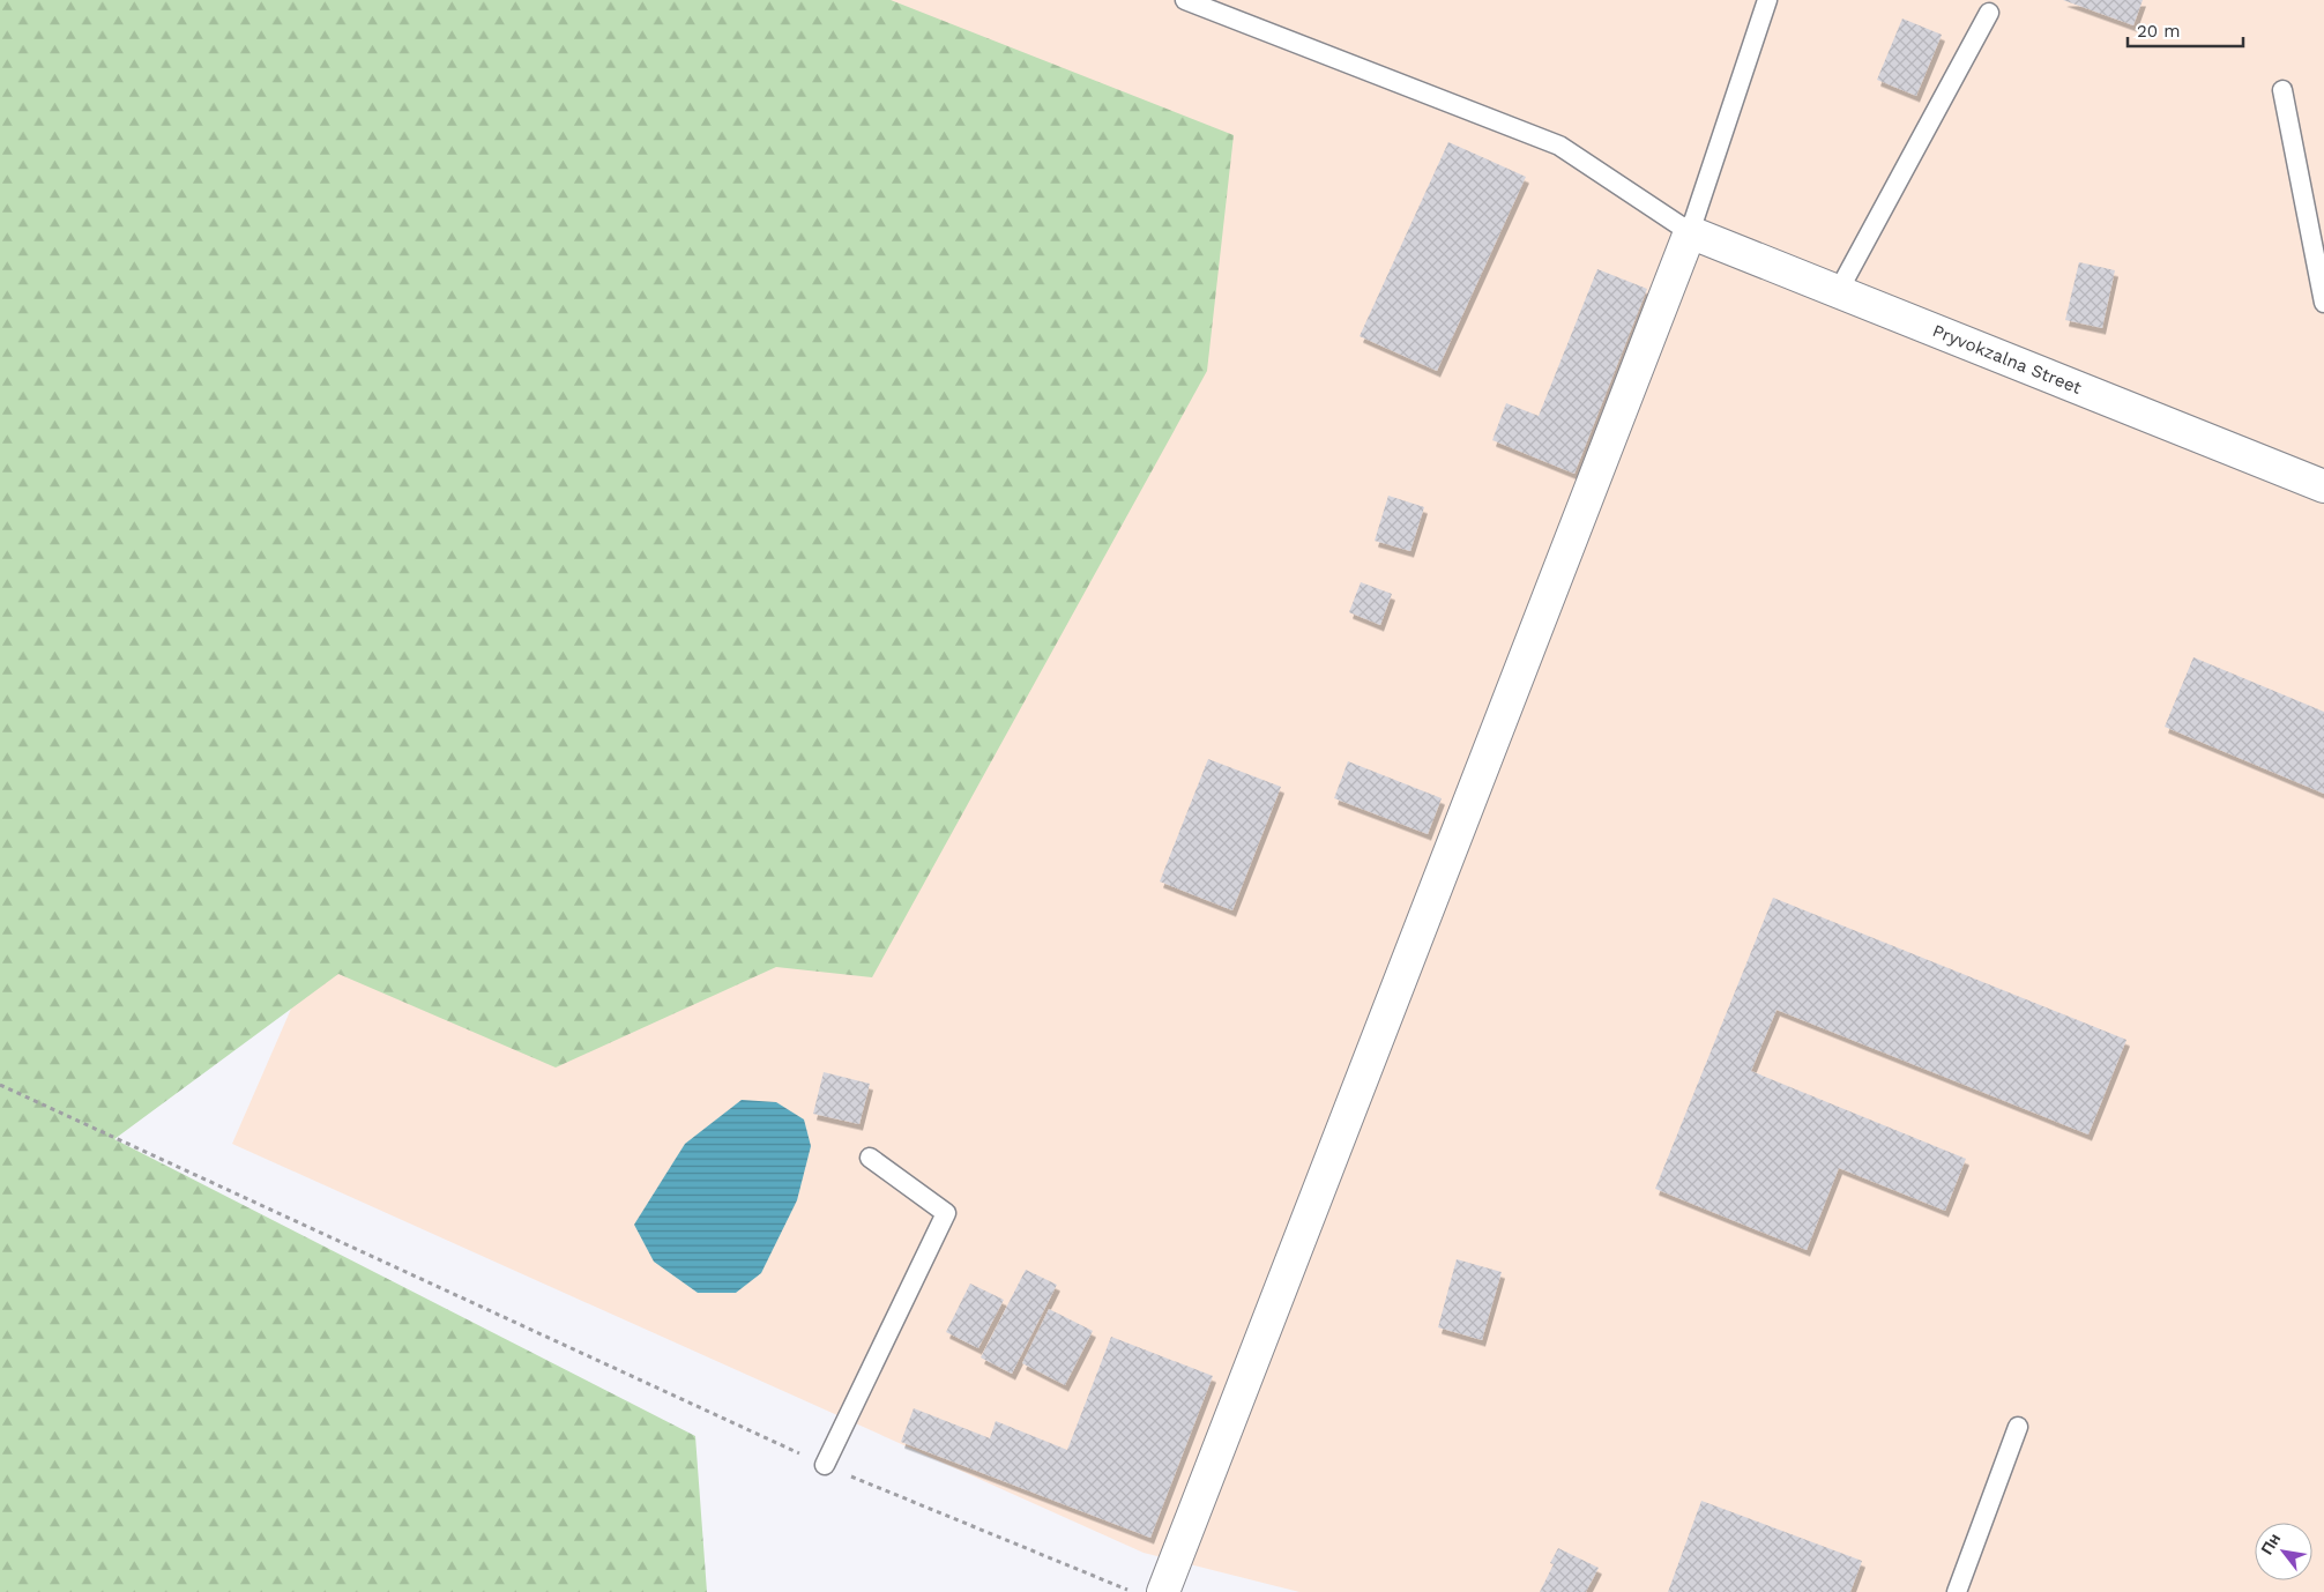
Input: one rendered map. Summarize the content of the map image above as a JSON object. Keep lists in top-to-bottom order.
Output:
{
  "streets": {
    "street": ["Pryvokzalna Street"]
  },
  "scale_bar": "20 m",
  "north": "top left"
}
